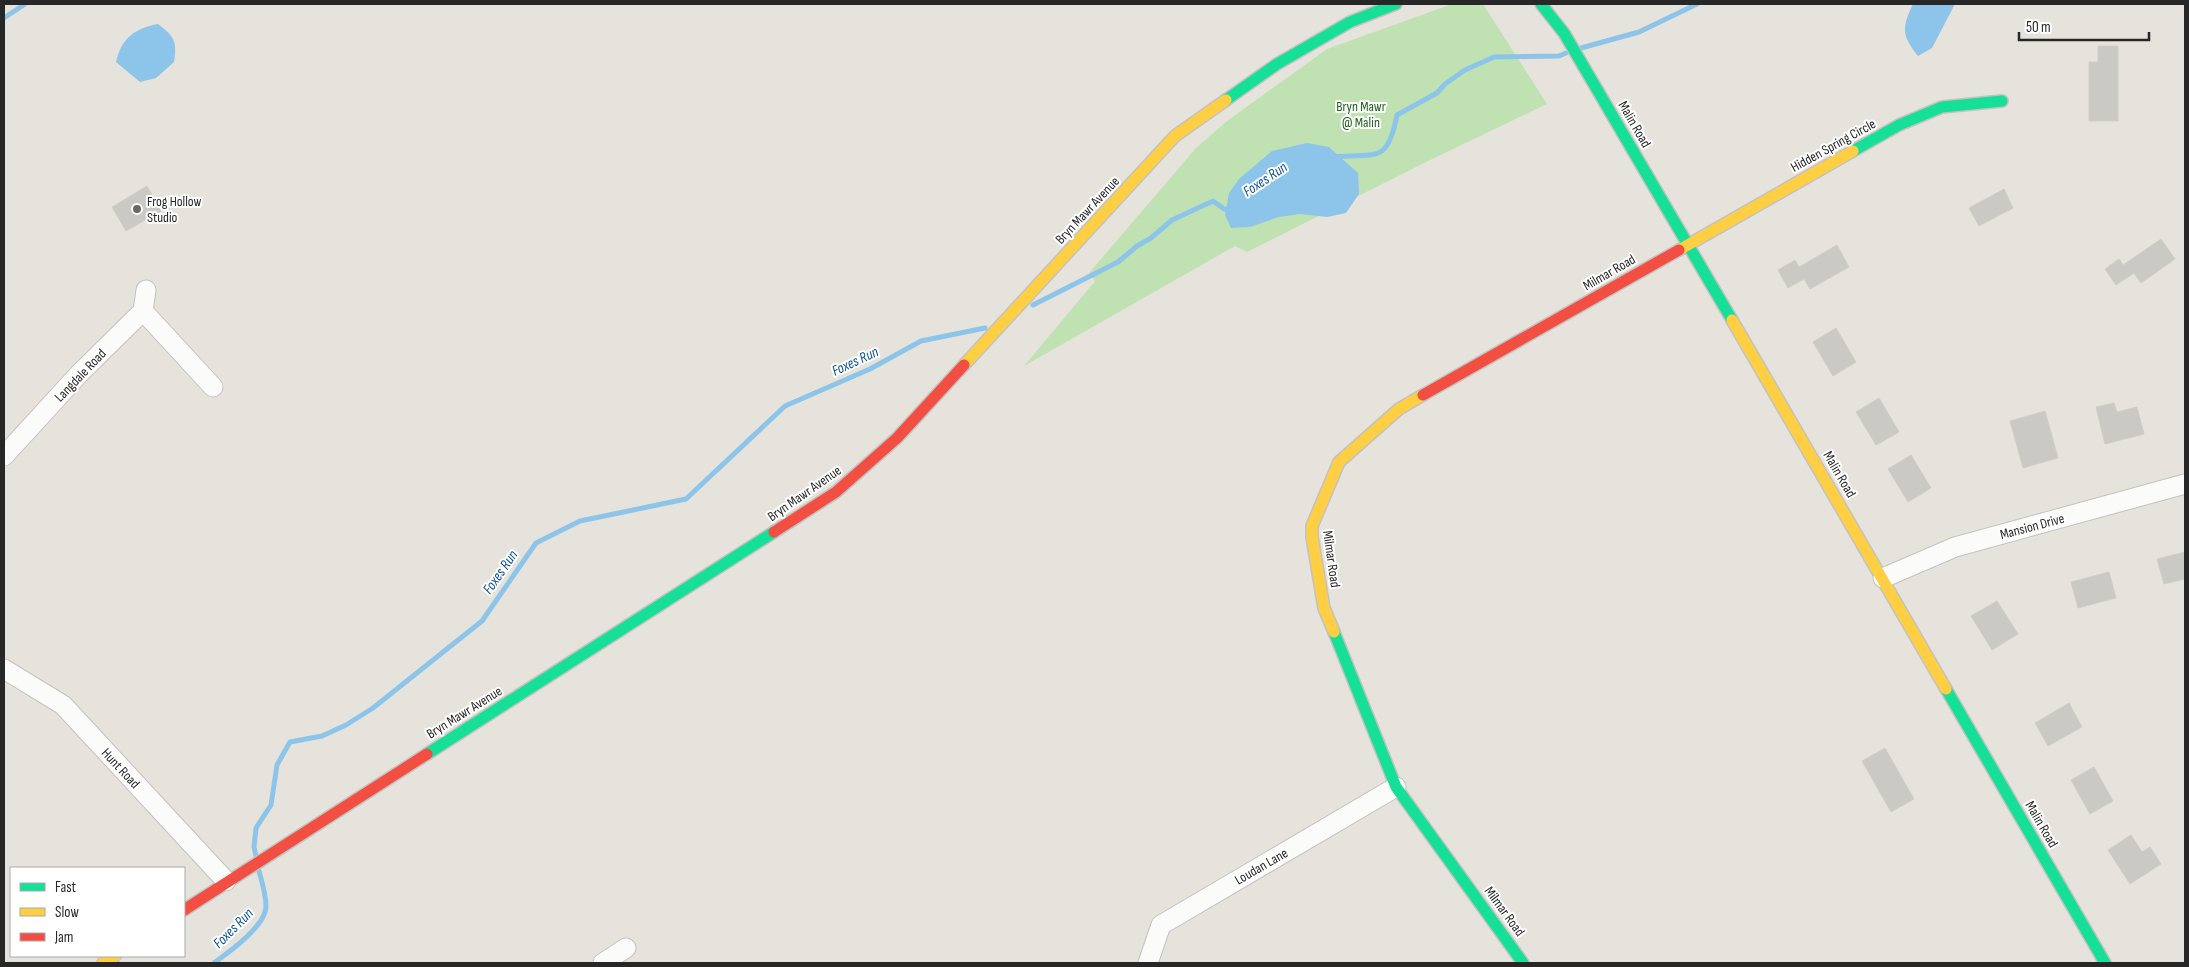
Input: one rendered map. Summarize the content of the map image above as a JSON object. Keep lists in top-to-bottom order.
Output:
{
  "streets": {
    "street": [
      "Malin Road",
      "Hidden Spring Circle",
      "Bryn Mawr Avenue",
      "Milmar Road",
      "Langdale Road",
      "Mansion Drive",
      "Hunt Road",
      "Loudan Lane"
    ]
  },
  "crossings": [
    ["Malin Road", "Hidden Spring Circle"],
    ["Malin Road", "Milmar Road"],
    ["Malin Road", "Mansion Drive"],
    ["Hidden Spring Circle", "Milmar Road"],
    ["Bryn Mawr Avenue", "Hunt Road"],
    ["Milmar Road", "Loudan Lane"]
  ],
  "water": ["Foxes Run"],
  "parks": ["Bryn Mawr @ Malin"],
  "places": ["Frog Hollow Studio"],
  "legend": ["Fast", "Slow", "Jam"],
  "scale_bar": "50 m"
}
